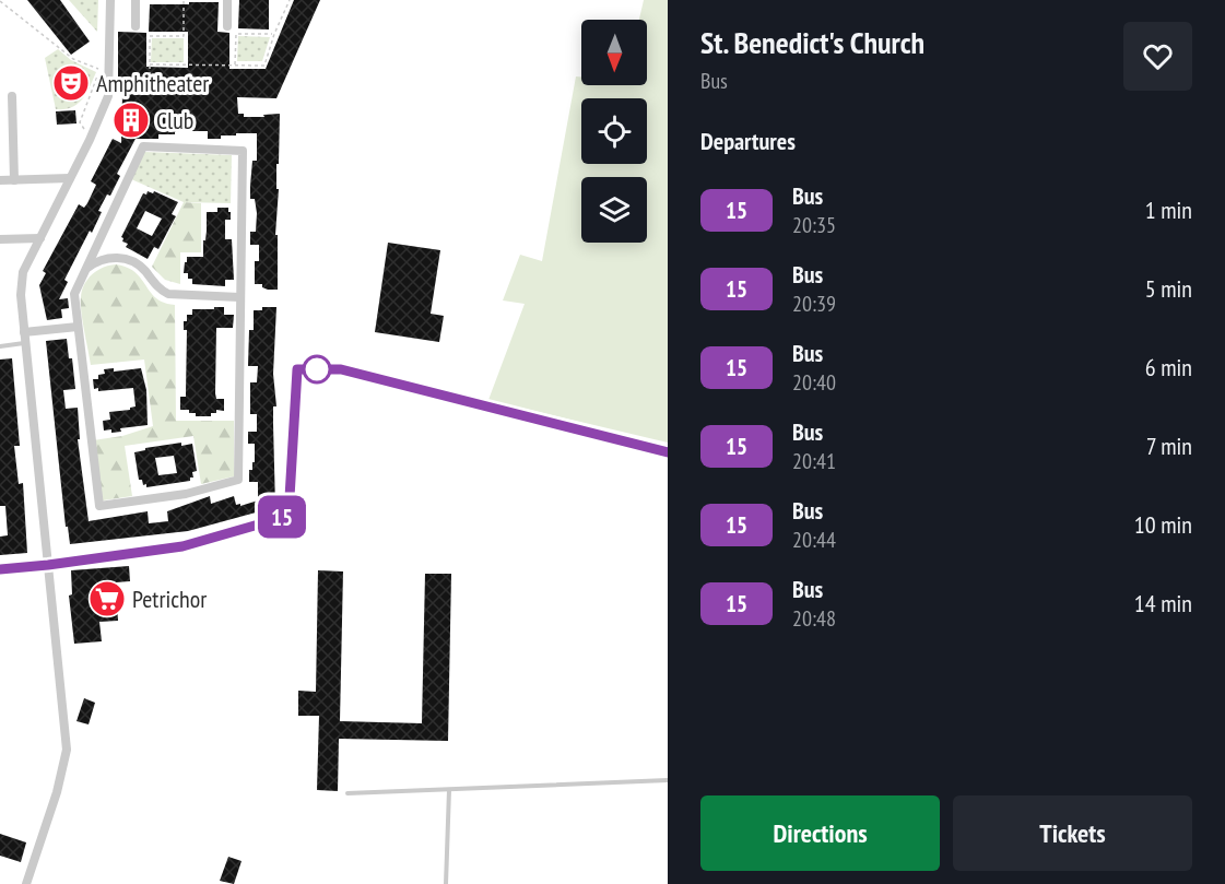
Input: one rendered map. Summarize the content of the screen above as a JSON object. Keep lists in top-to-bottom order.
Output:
{
  "places": {
    "theatre": ["Amphitheater"],
    "building": ["Club"],
    "supermarket": ["Petrichor"]
  },
  "lines": ["bus line 15"],
  "north": "bottom",
  "page": {
    "on_map": "15",
    "heading": [
      ["St. Benedict's Church", "Bus"],
      "Departures"
    ],
    "list": [
      {
        "mark": "15",
        "name": "Bus",
        "note": "20:35",
        "value": "1 min"
      },
      {
        "mark": "15",
        "name": "Bus",
        "note": "20:39",
        "value": "5 min"
      },
      {
        "mark": "15",
        "name": "Bus",
        "note": "20:40",
        "value": "6 min"
      },
      {
        "mark": "15",
        "name": "Bus",
        "note": "20:41",
        "value": "7 min"
      },
      {
        "mark": "15",
        "name": "Bus",
        "note": "20:44",
        "value": "10 min"
      },
      {
        "mark": "15",
        "name": "Bus",
        "note": "20:48",
        "value": "14 min"
      }
    ],
    "buttons": ["Directions", "Tickets"]
  }
}
